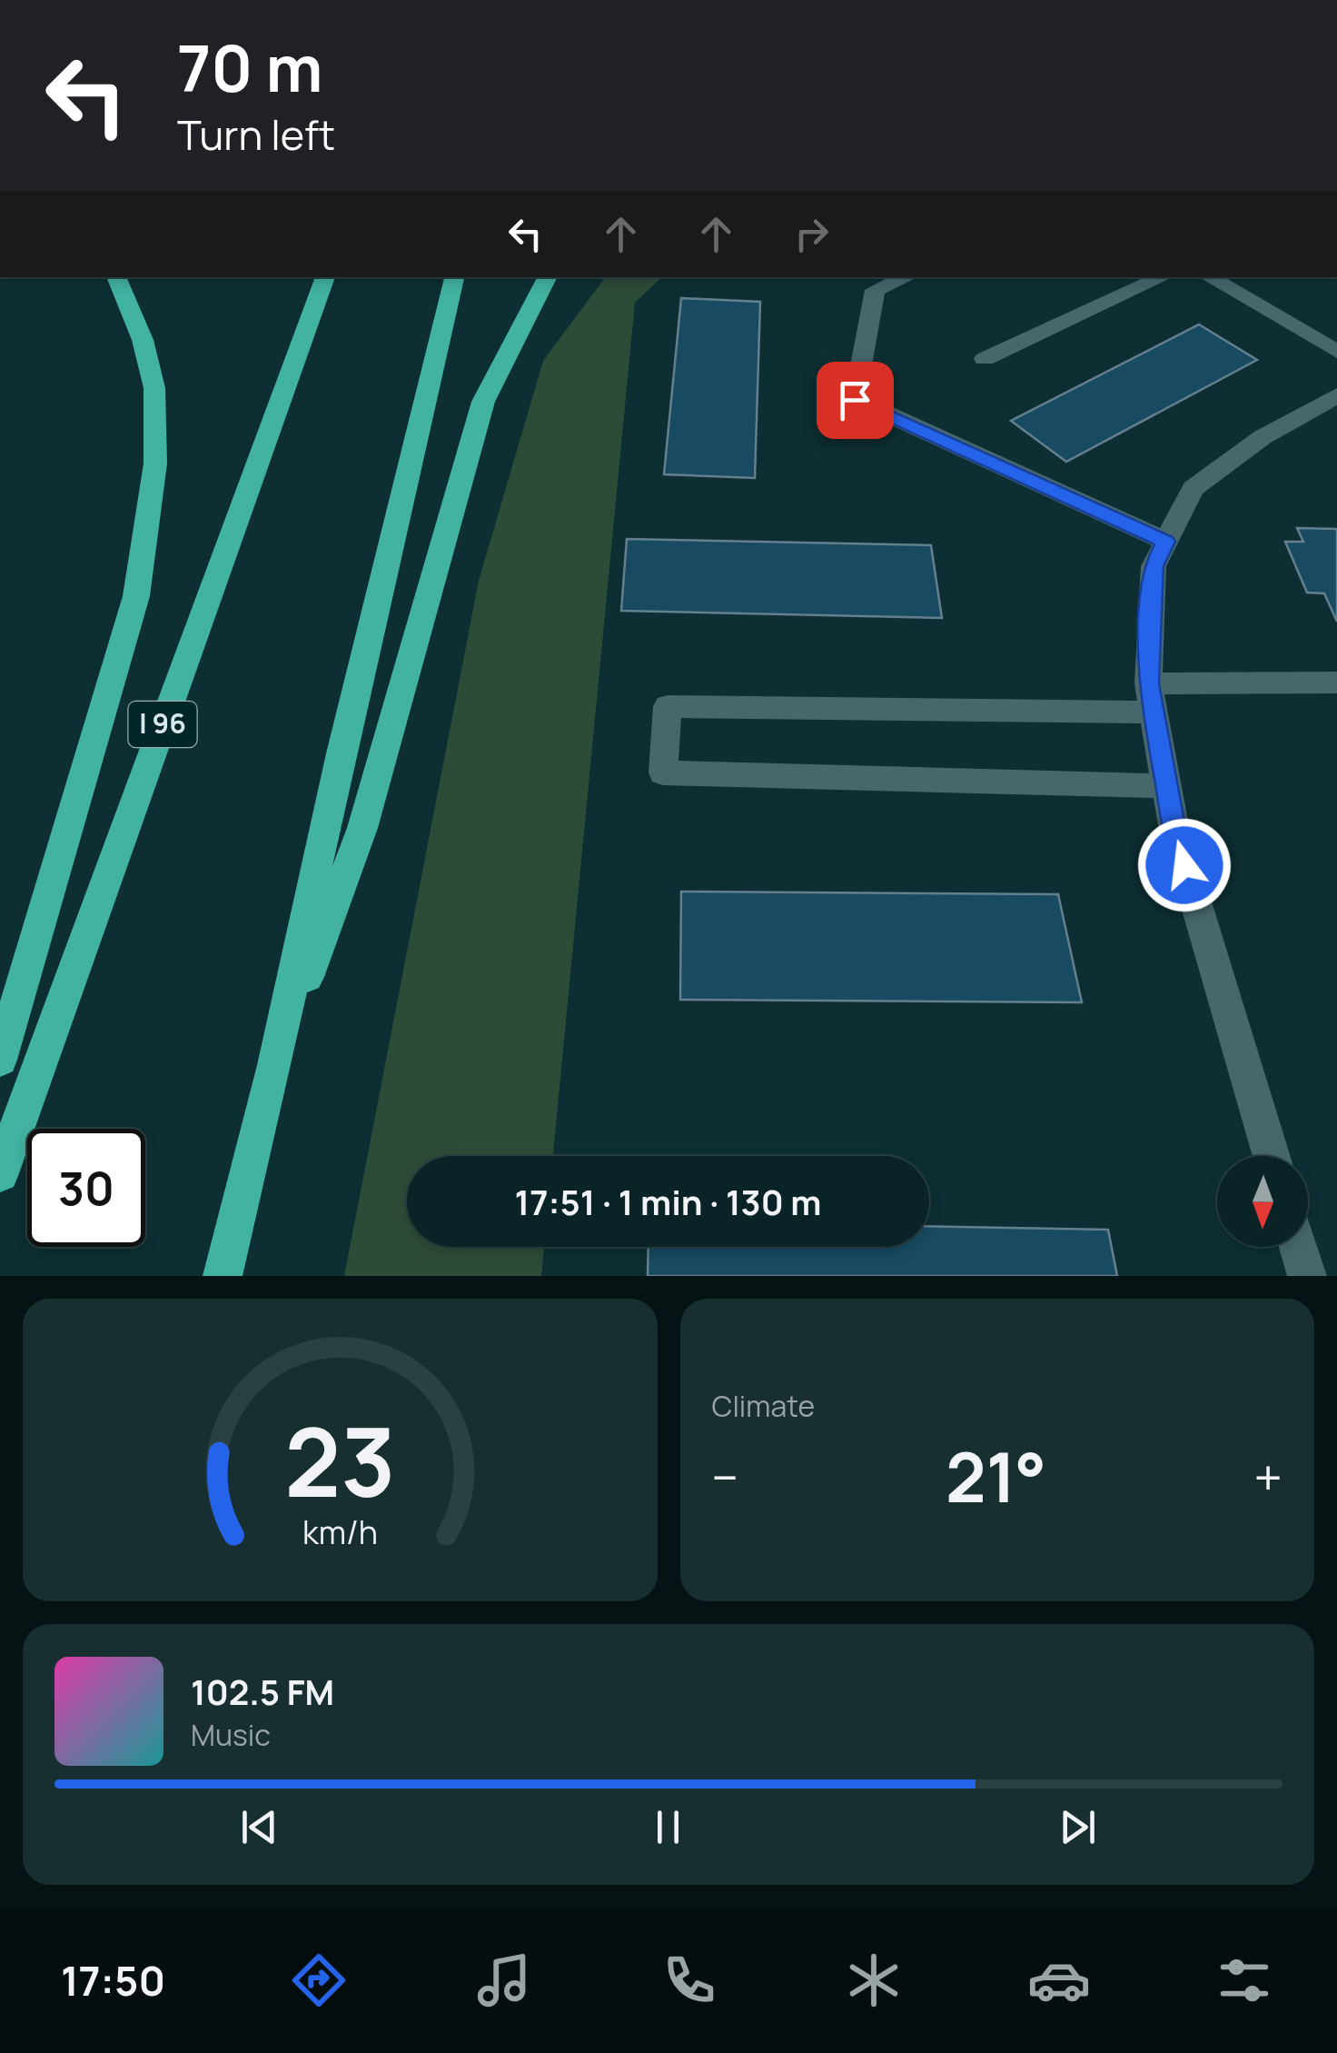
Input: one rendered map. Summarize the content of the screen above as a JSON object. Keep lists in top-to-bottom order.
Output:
{
  "streets": {
    "highway": ["I 96"]
  },
  "north": "bottom",
  "page": {
    "turn": ["70 m", "Turn left"],
    "limit": "30",
    "trip": "17:51 · 1 min · 130 m",
    "tile": "Climate",
    "heat": ["−", "21°", "+"],
    "song": ["102.5 FM", "Music"],
    "tabs": "17:50",
    "gauge": ["23", "km/h"]
  }
}
